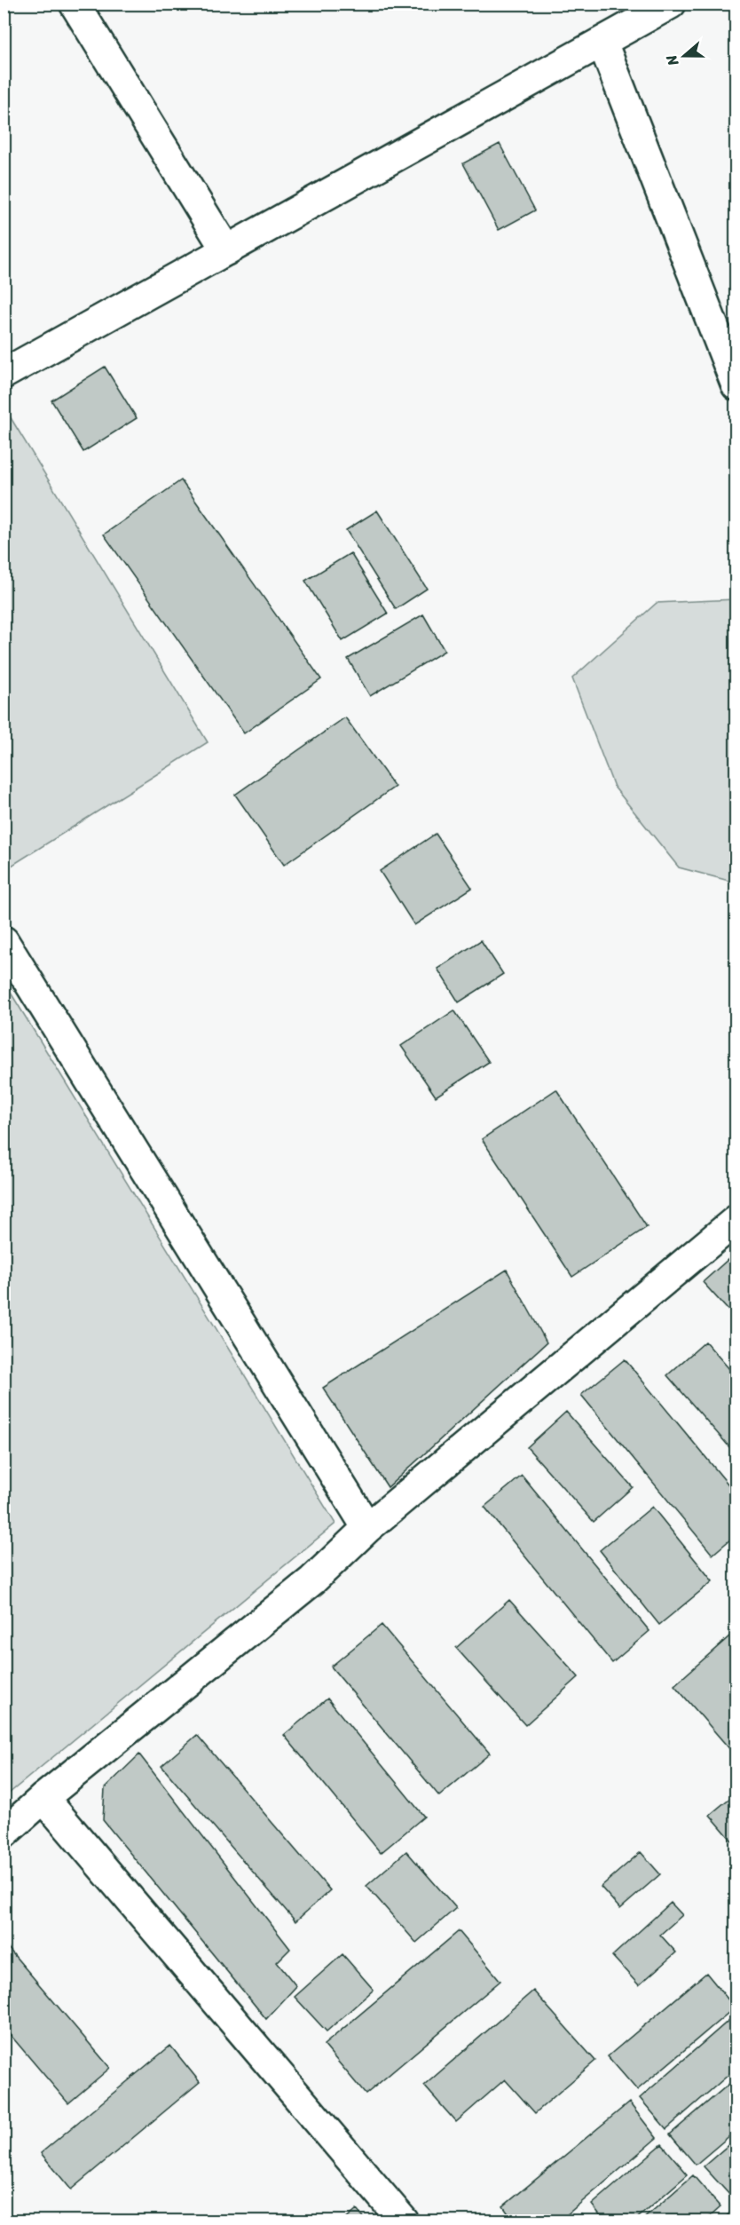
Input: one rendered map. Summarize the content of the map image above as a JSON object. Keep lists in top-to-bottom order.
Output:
{
  "north": "left"
}
